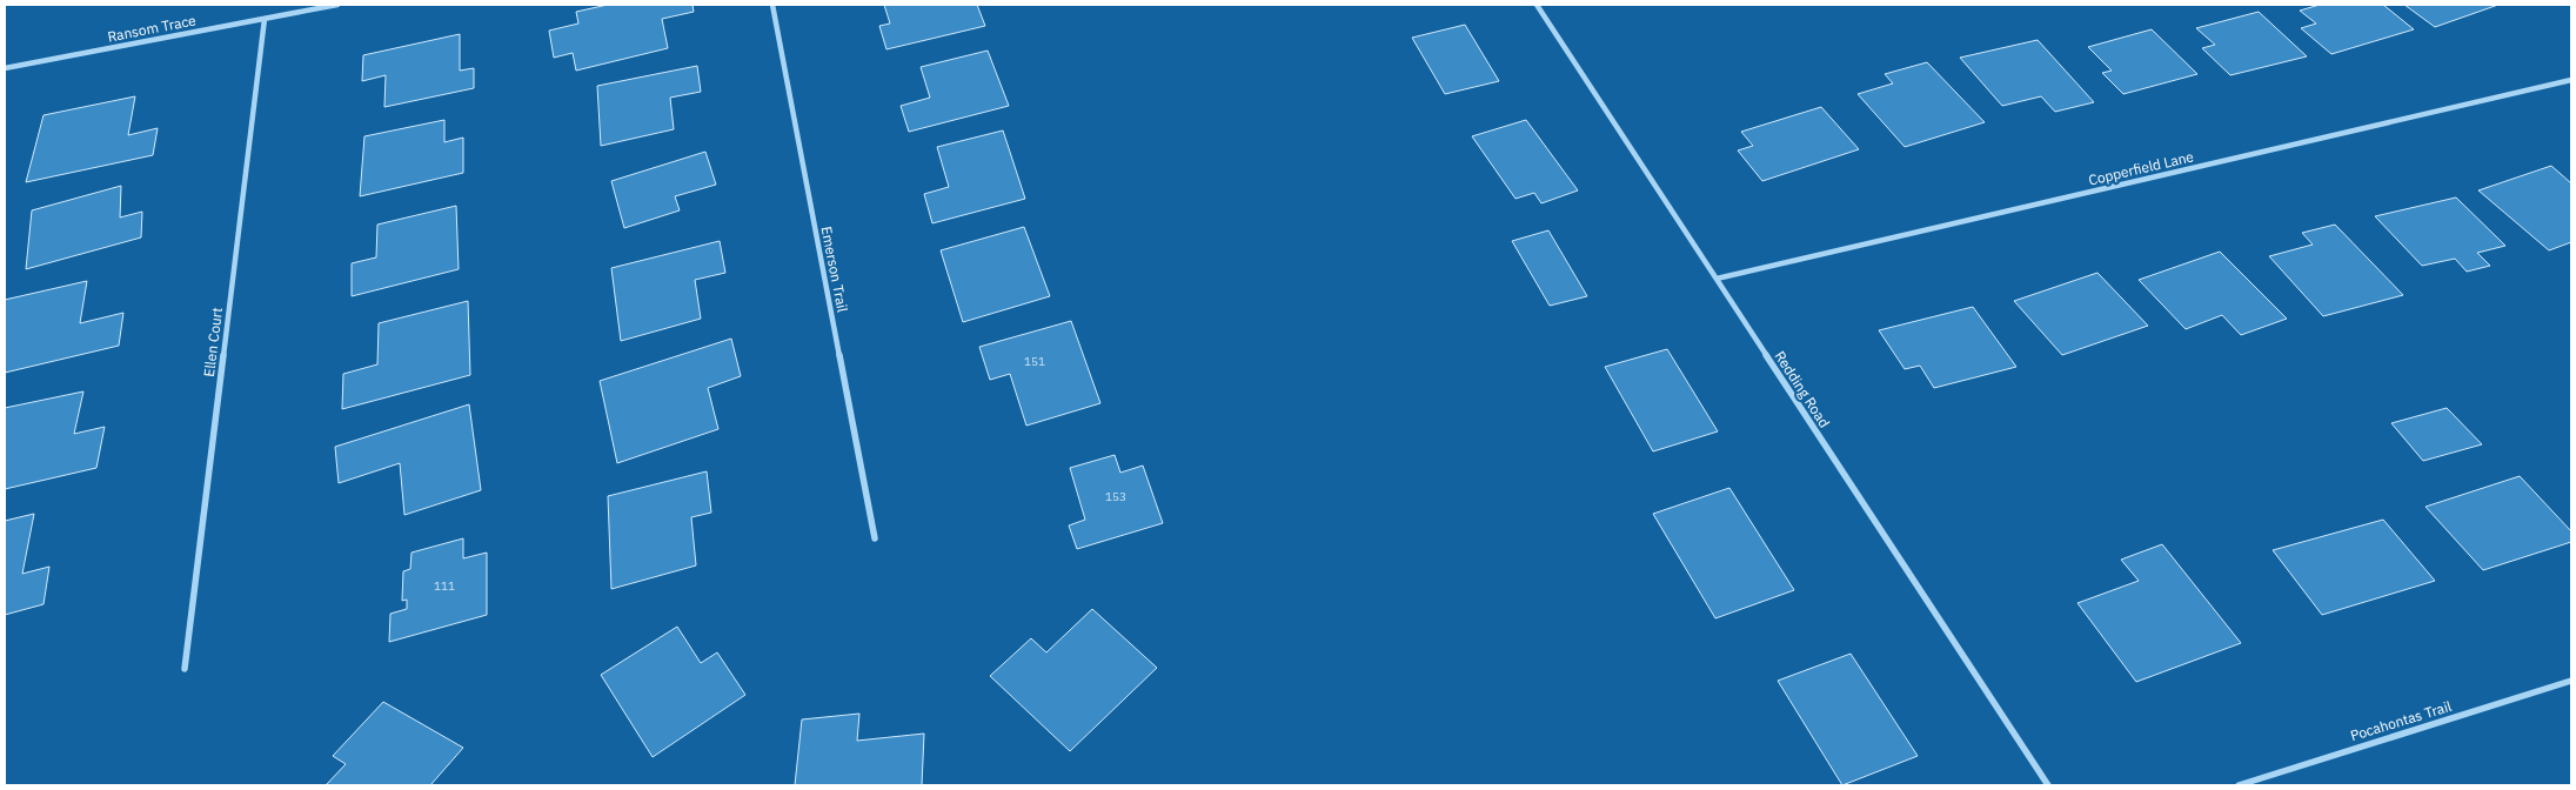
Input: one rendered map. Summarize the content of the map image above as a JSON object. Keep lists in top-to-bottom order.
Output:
{
  "streets": {
    "street": [
      "Ransom Trace",
      "Copperfield Lane",
      "Emerson Trail",
      "Ellen Court",
      "Redding Road",
      "Pocahontas Trail"
    ]
  },
  "crossings": [
    ["Ransom Trace", "Ellen Court"],
    ["Copperfield Lane", "Redding Road"]
  ],
  "house_numbers": ["151", "153", "111"]
}
